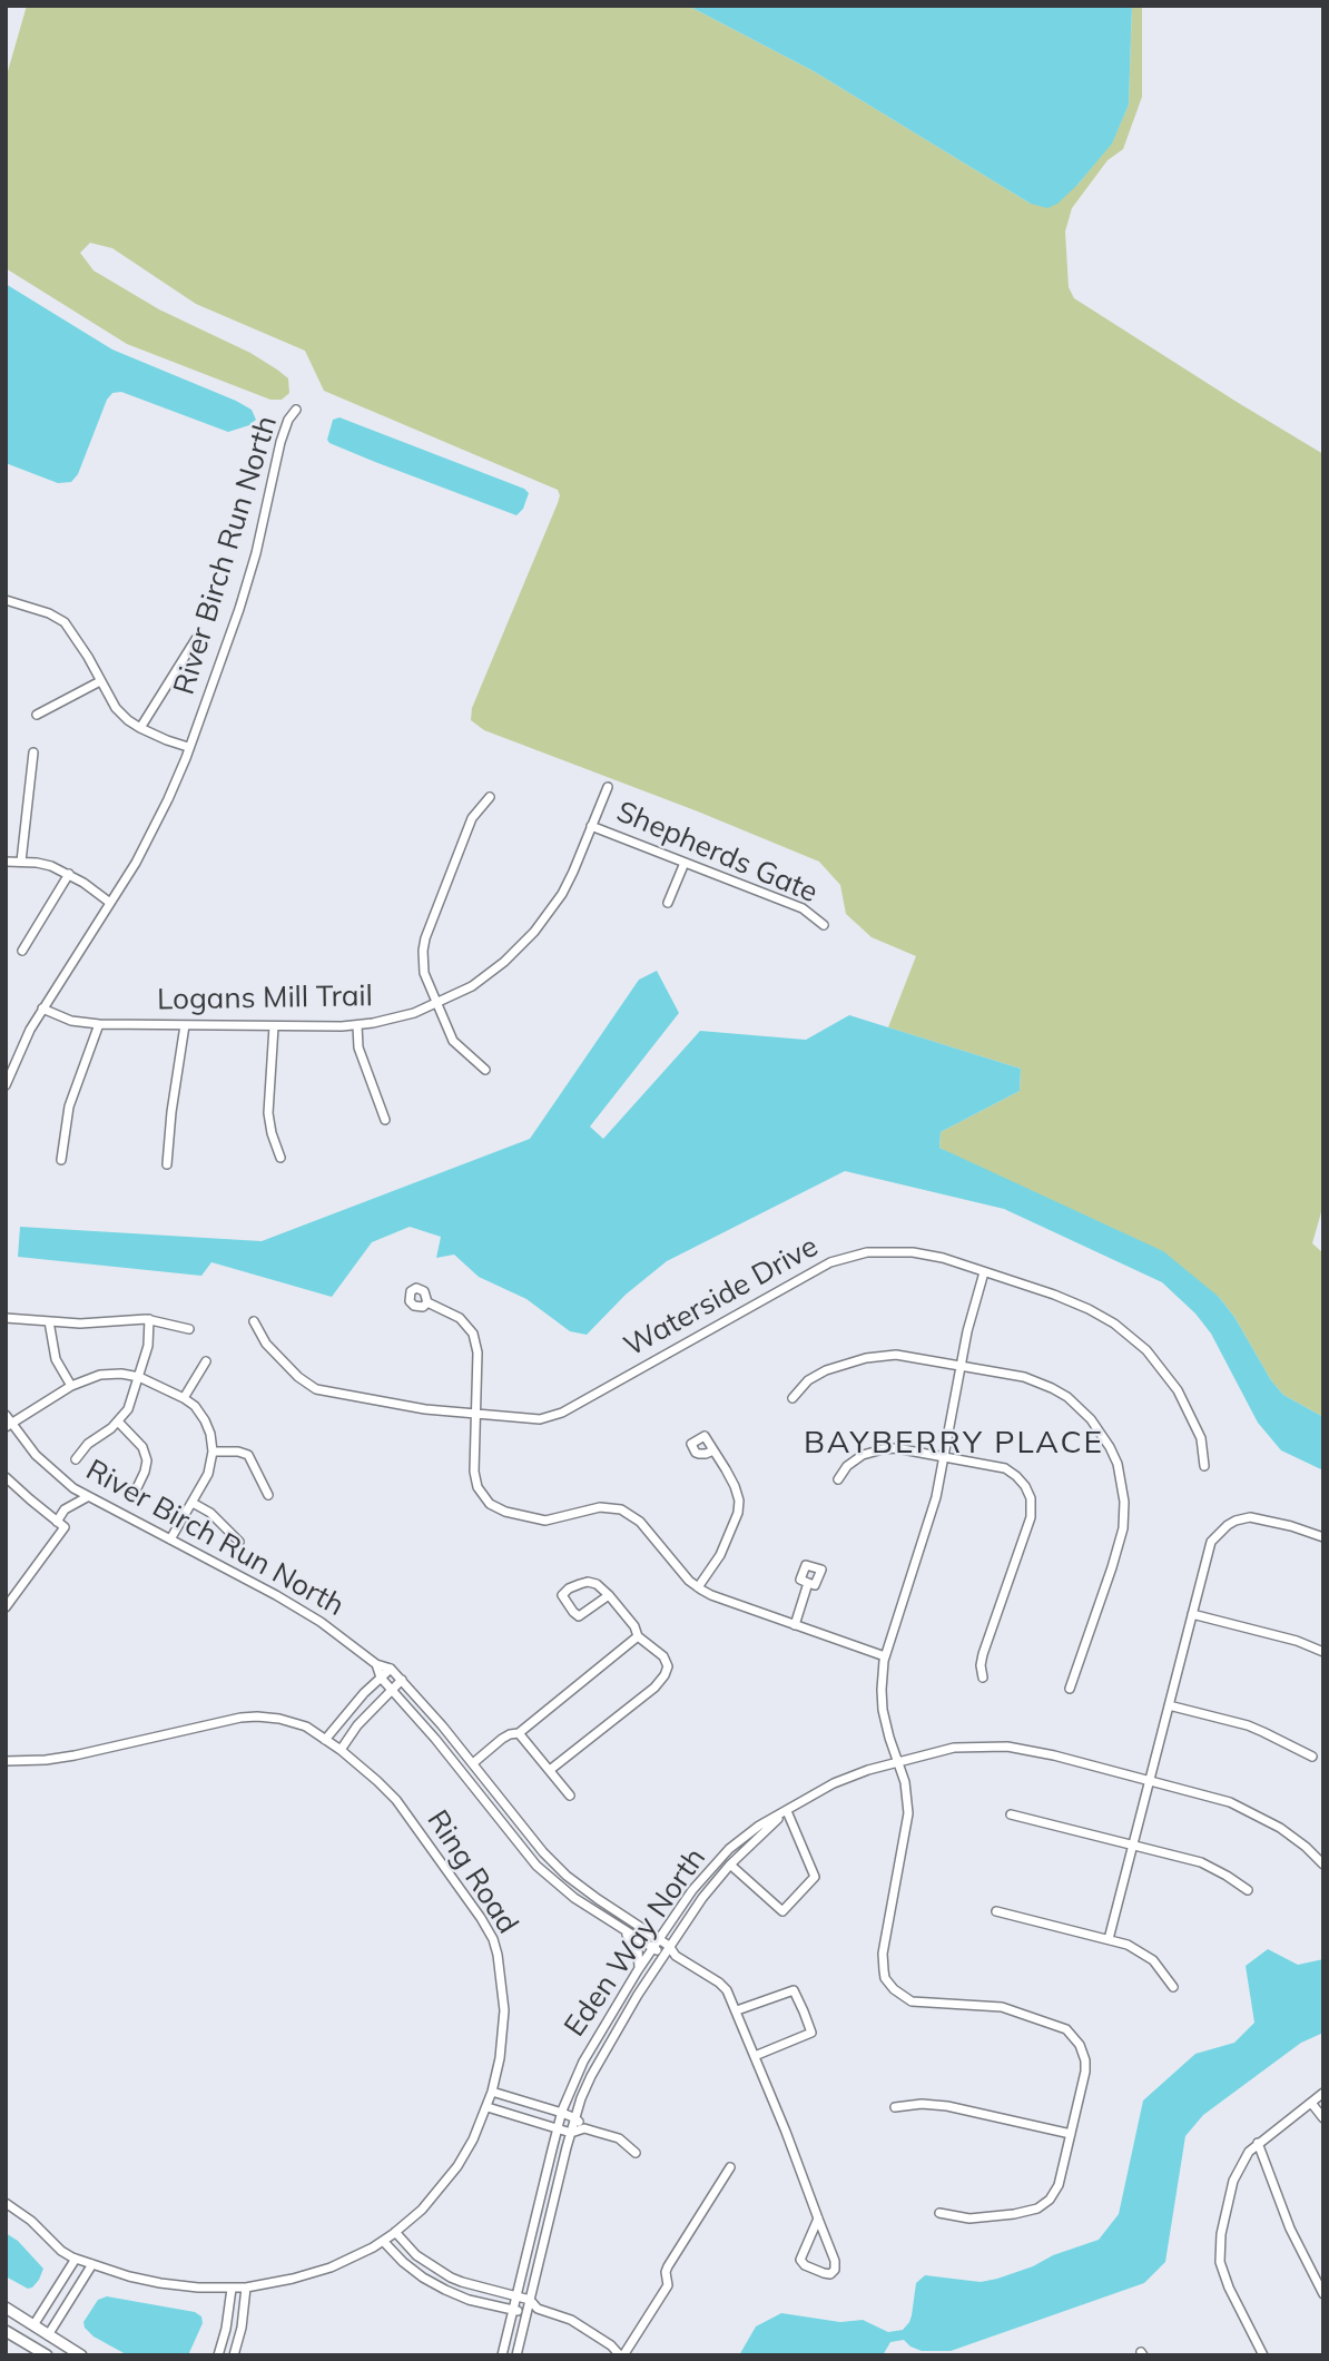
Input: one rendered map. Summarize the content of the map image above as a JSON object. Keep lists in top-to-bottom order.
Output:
{
  "streets": {
    "street": [
      "River Birch Run North",
      "Shepherds Gate",
      "Logans Mill Trail",
      "Waterside Drive",
      "Ring Road",
      "Eden Way North"
    ]
  },
  "crossings": [
    ["River Birch Run North", "Logans Mill Trail"],
    ["River Birch Run North", "Eden Way North"],
    ["Shepherds Gate", "Logans Mill Trail"]
  ],
  "districts": ["BAYBERRY PLACE"]
}
